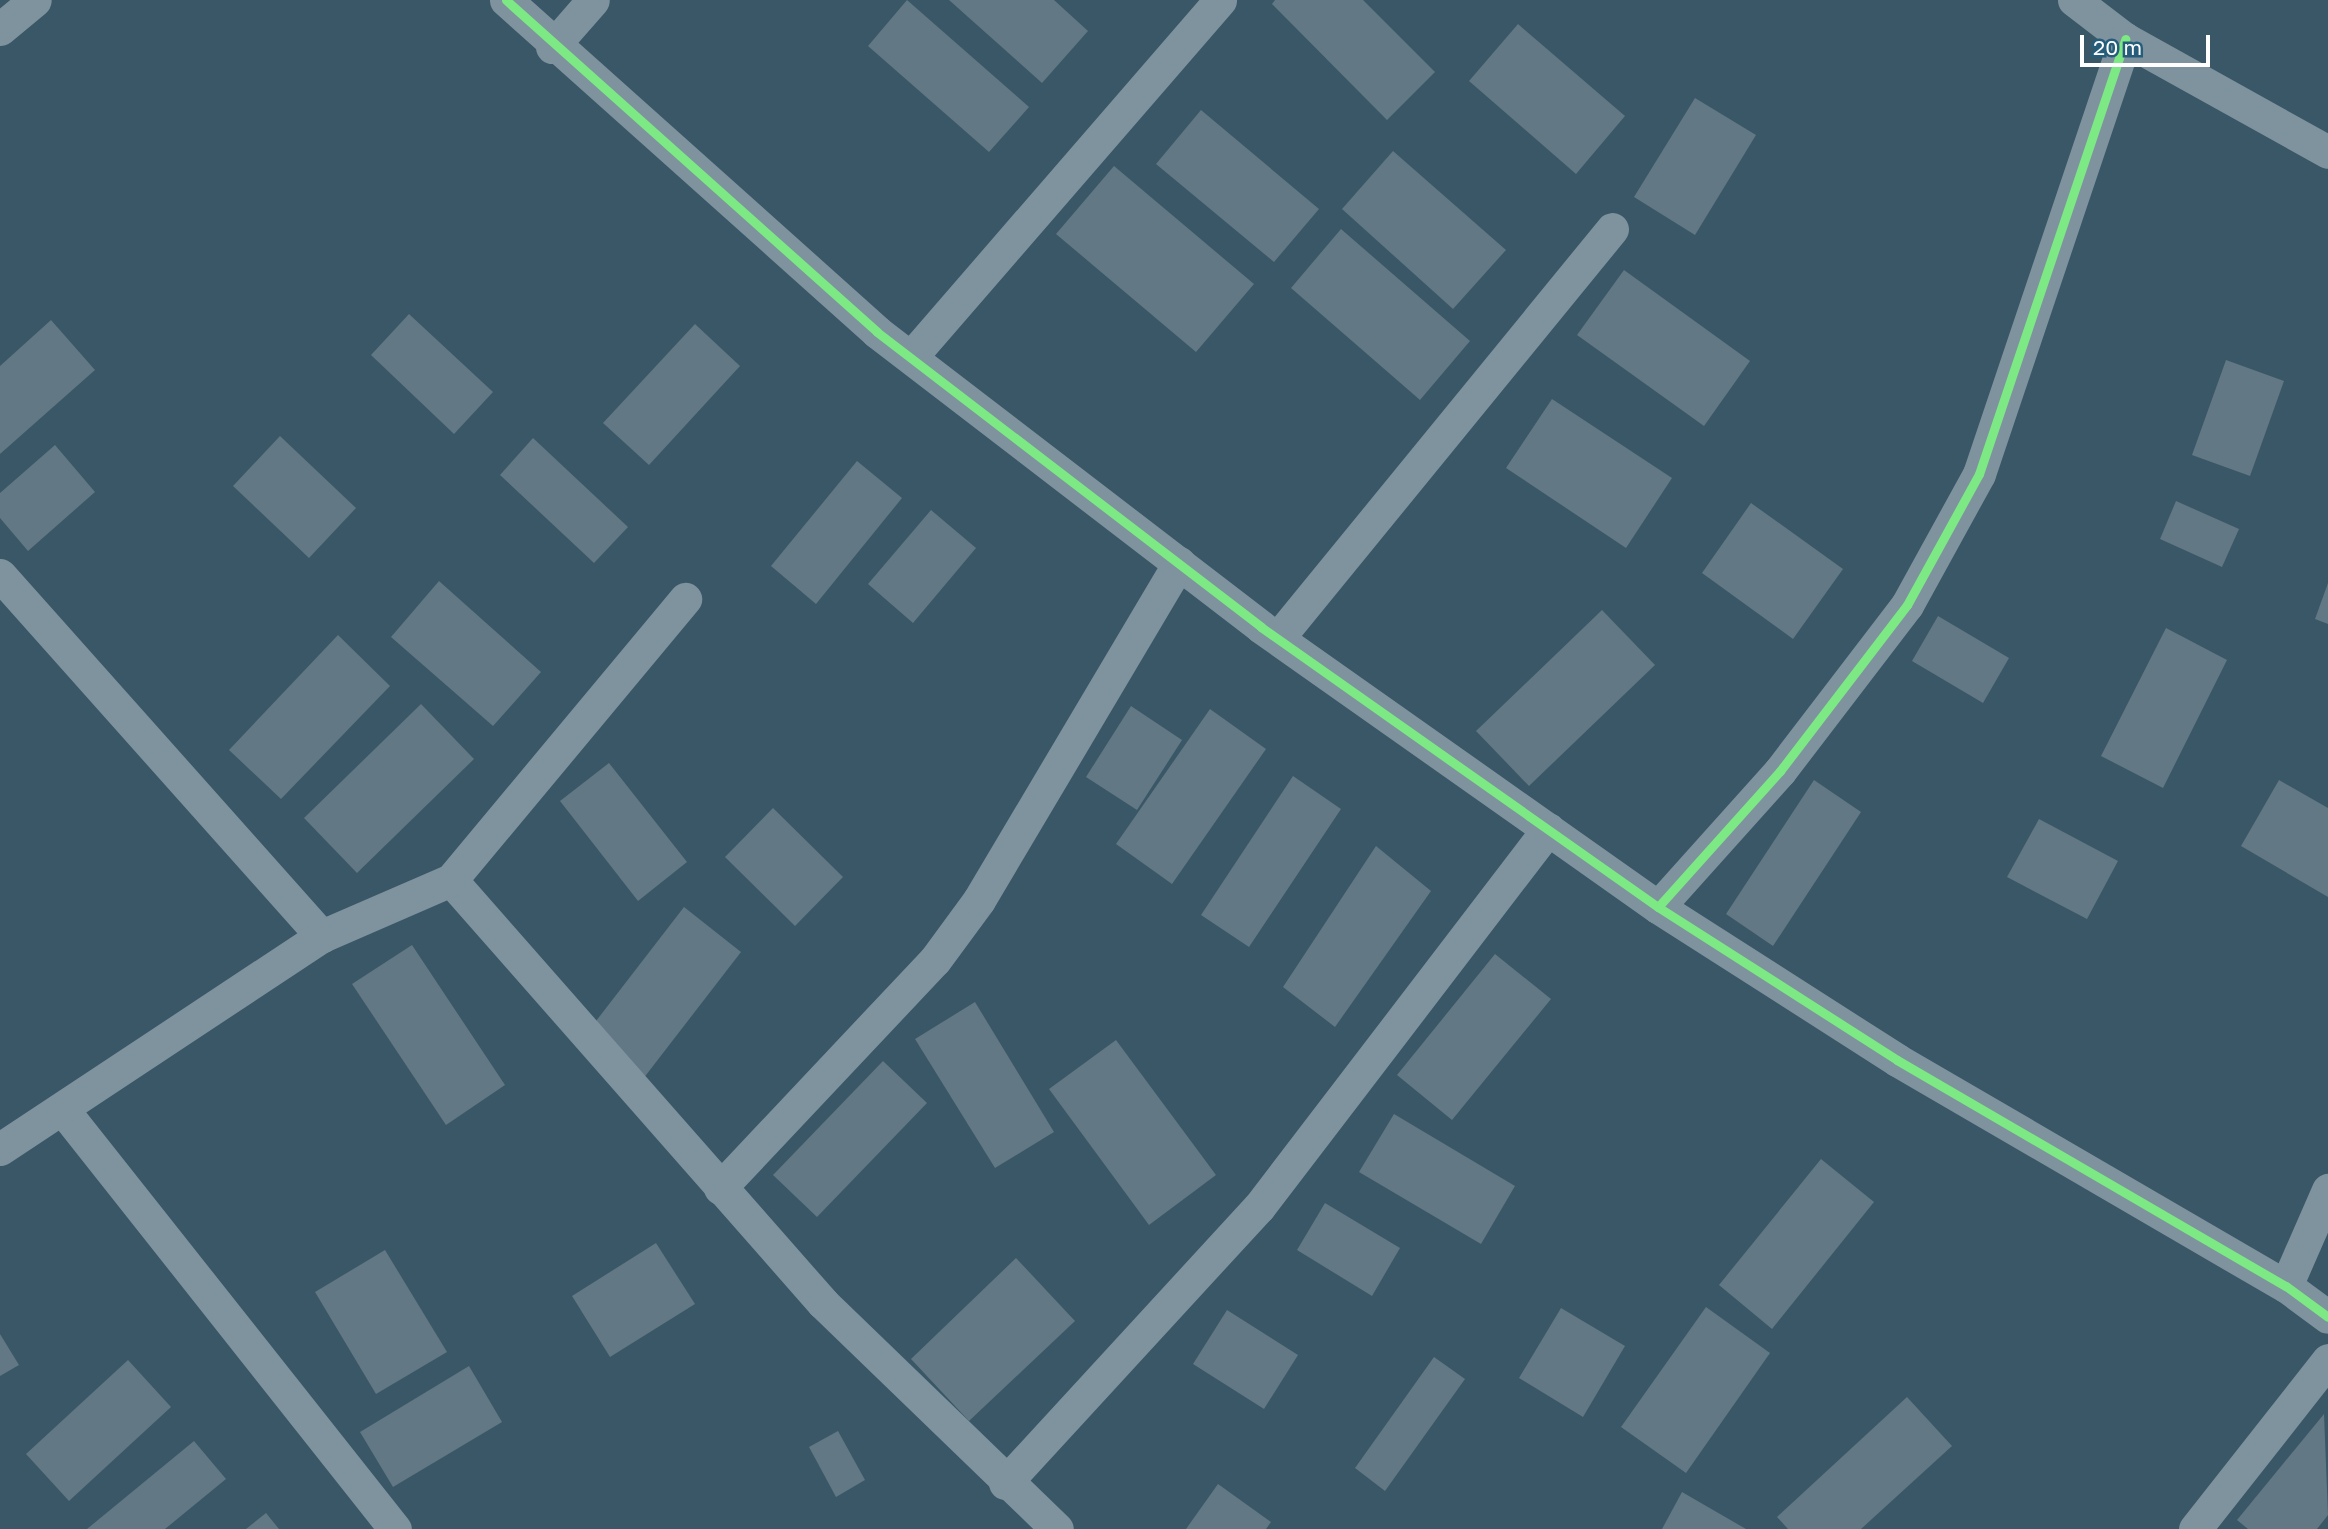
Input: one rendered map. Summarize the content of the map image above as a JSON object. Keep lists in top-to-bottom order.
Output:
{
  "scale_bar": "20 m"
}
